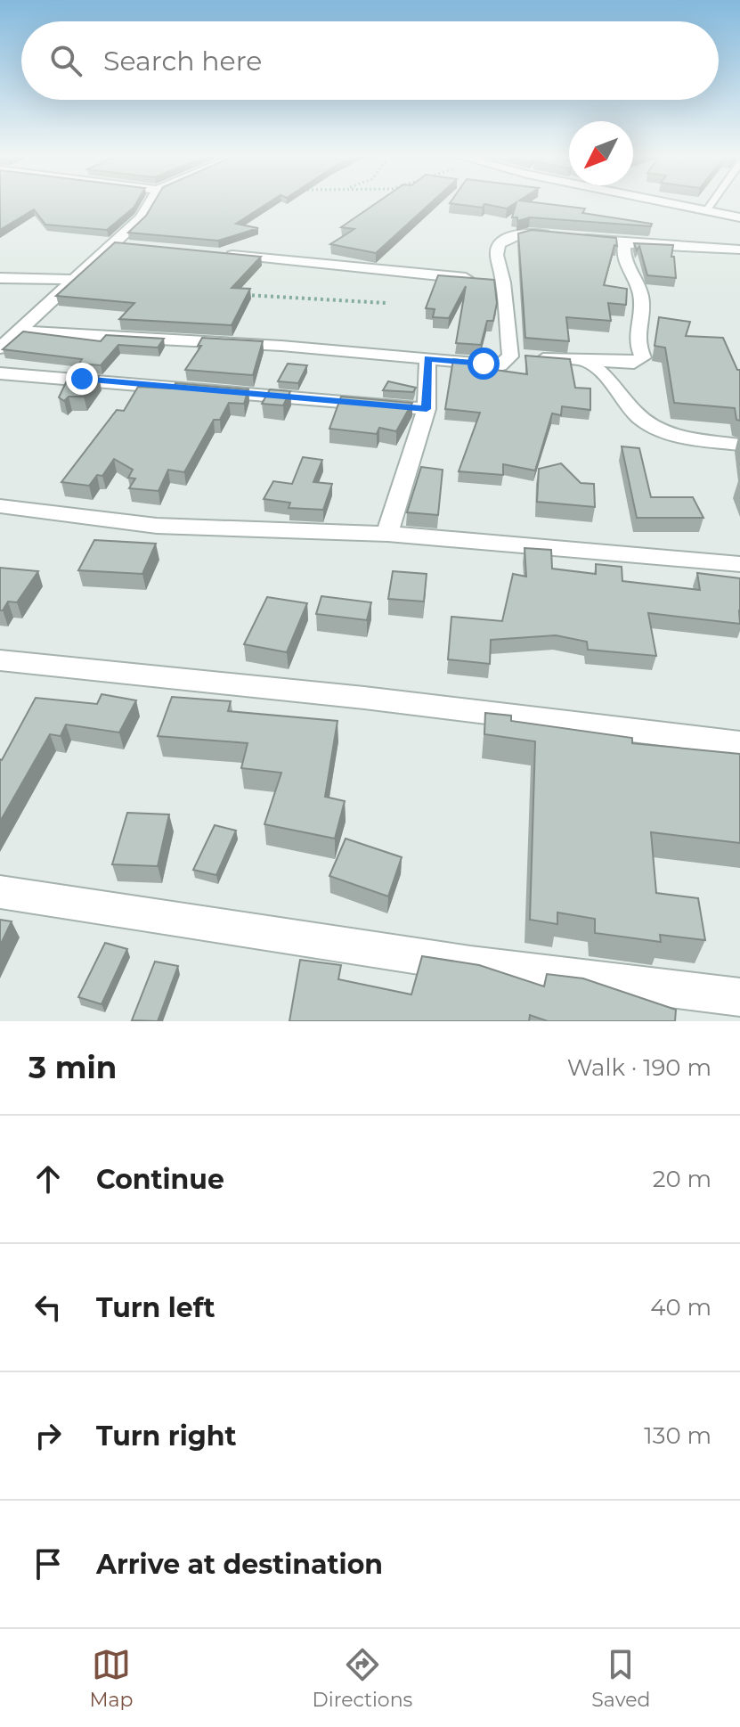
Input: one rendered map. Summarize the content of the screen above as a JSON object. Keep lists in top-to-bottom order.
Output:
{
  "north": "bottom left",
  "page": {
    "search": "Search here",
    "heading": ["3 min", "Walk · 190 m"],
    "list": [
      ["Continue", "20 m"],
      ["Turn left", "40 m"],
      ["Turn right", "130 m"],
      "Arrive at destination"
    ],
    "nav": ["Map", "Directions", "Saved"]
  }
}
